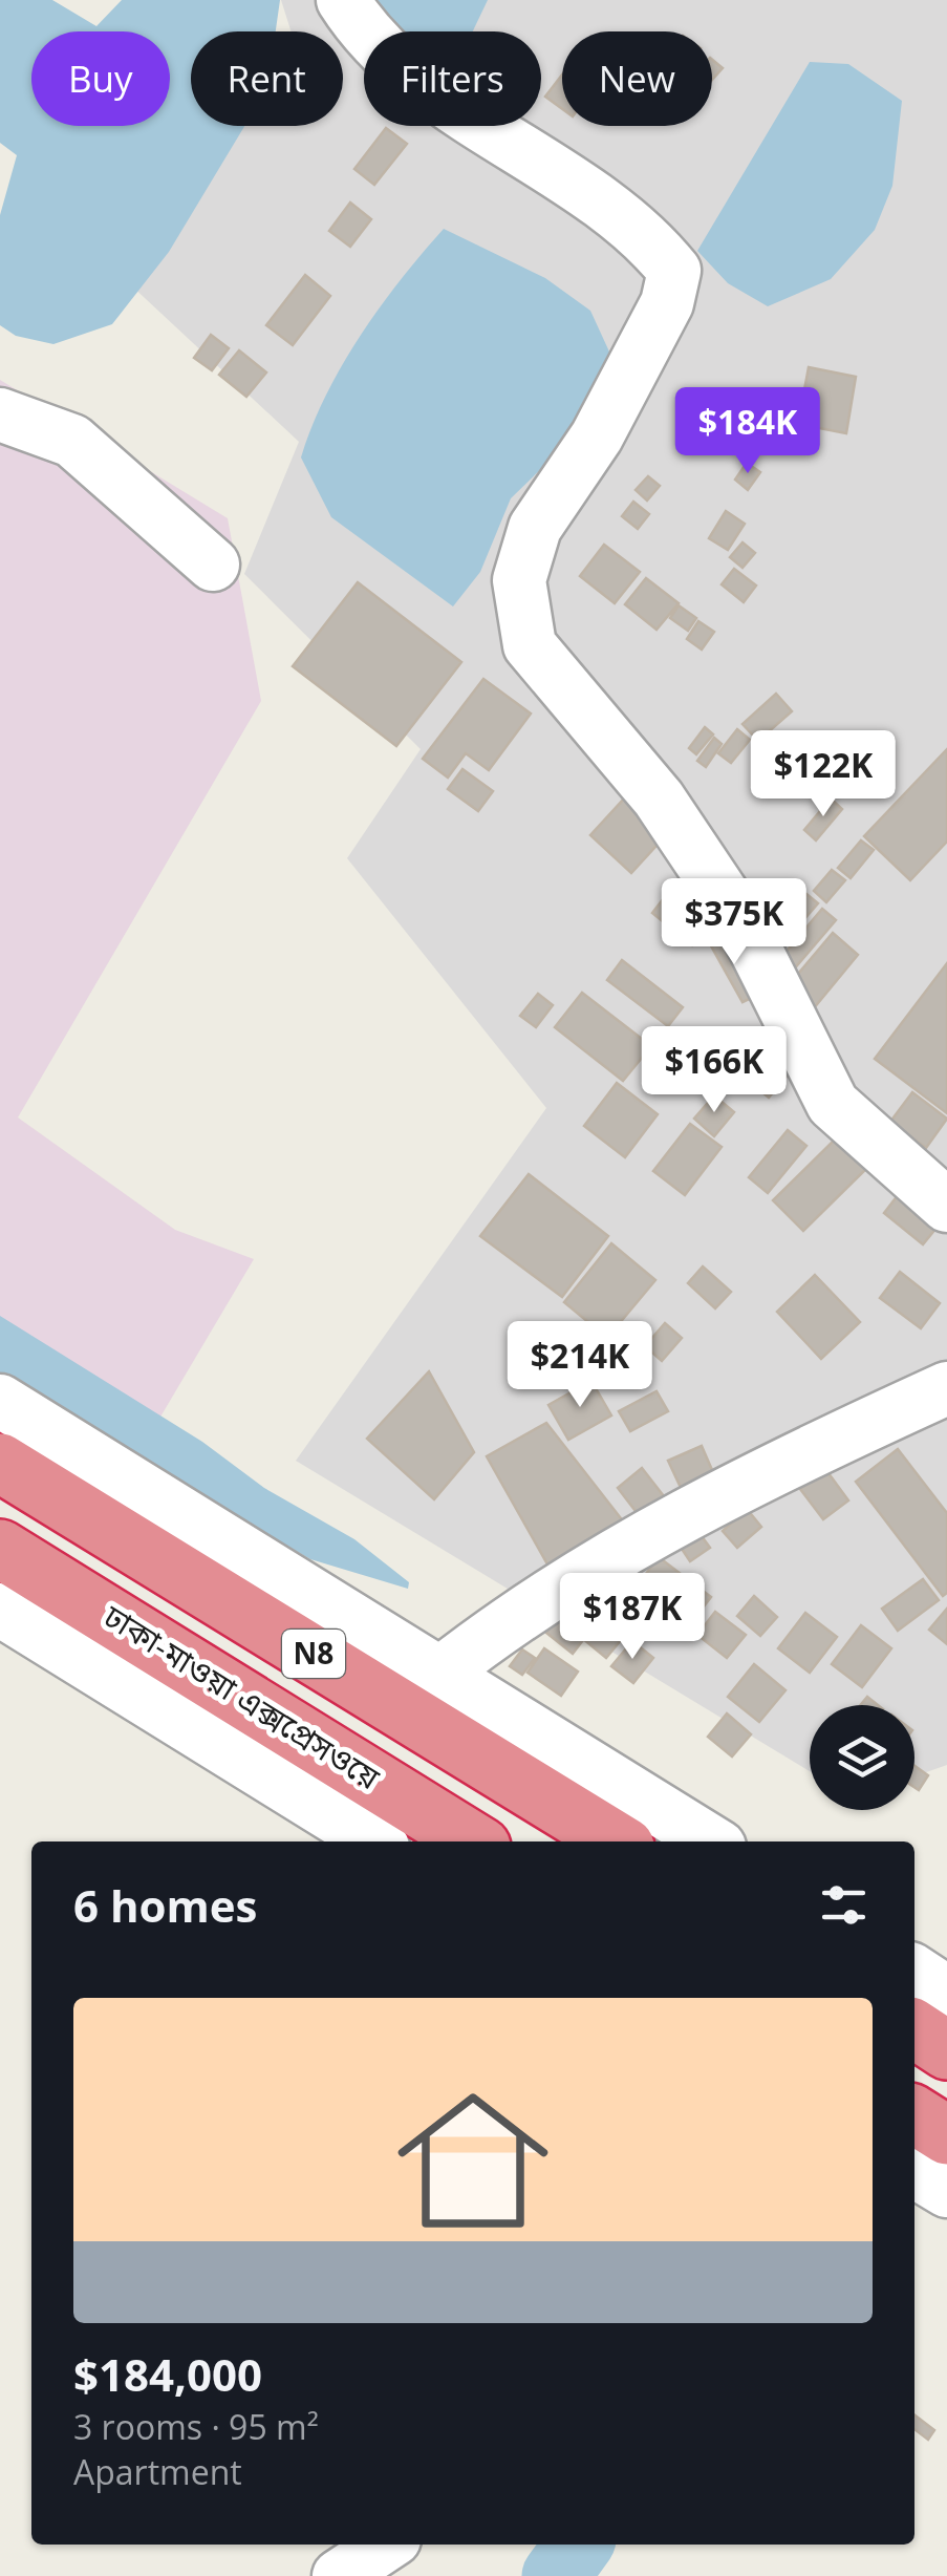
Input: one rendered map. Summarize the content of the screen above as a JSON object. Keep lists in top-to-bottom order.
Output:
{
  "streets": {
    "highway": ["N8", "ঢাকা-মাওয়া এক্সপ্রেসওয়ে"]
  },
  "page": {
    "chip": [
      "Buy",
      "Rent",
      "Filters",
      "New"
    ],
    "price": [
      "$184K",
      "$122K",
      "$375K",
      "$166K",
      "$214K",
      "$187K"
    ],
    "heading": "6 homes",
    "list": [
      {
        "name": "$184,000",
        "note": "3 rooms · 95 m² · Apartment"
      }
    ]
  }
}
